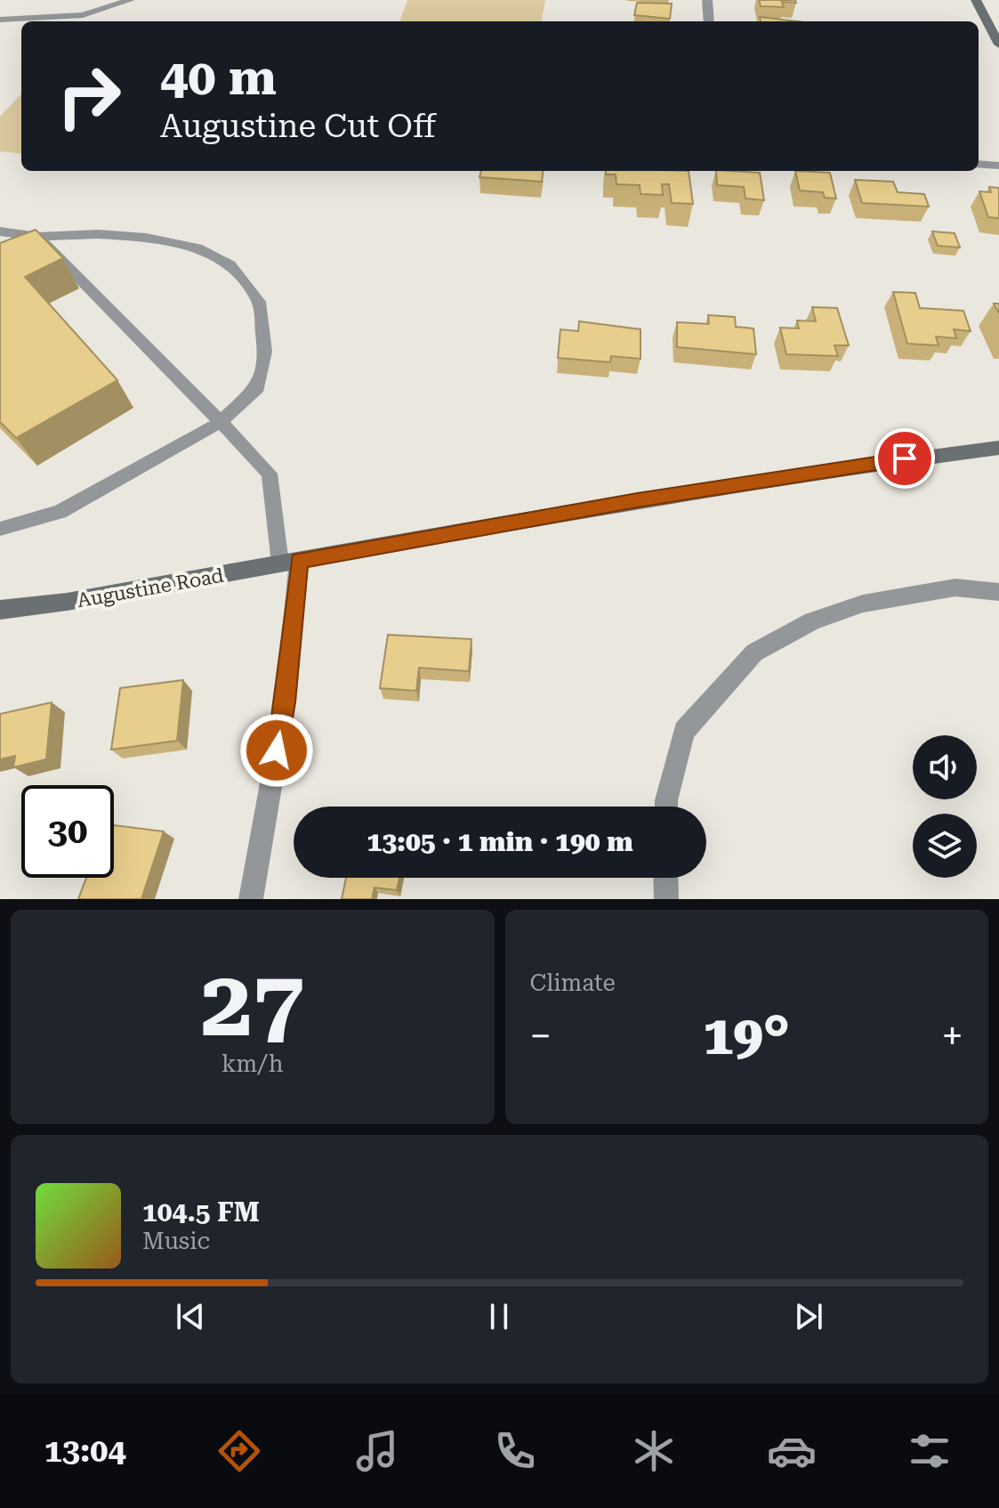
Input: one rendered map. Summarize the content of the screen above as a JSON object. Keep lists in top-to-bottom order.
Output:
{
  "streets": {
    "street": ["Augustine Road"]
  },
  "page": {
    "turn": ["40 m", "Augustine Cut Off"],
    "limit": "30",
    "trip": "13:05 · 1 min · 190 m",
    "tile": [
      ["27", "km/h"],
      "Climate"
    ],
    "heat": ["−", "19°", "+"],
    "song": ["104.5 FM", "Music"],
    "tabs": "13:04"
  }
}
